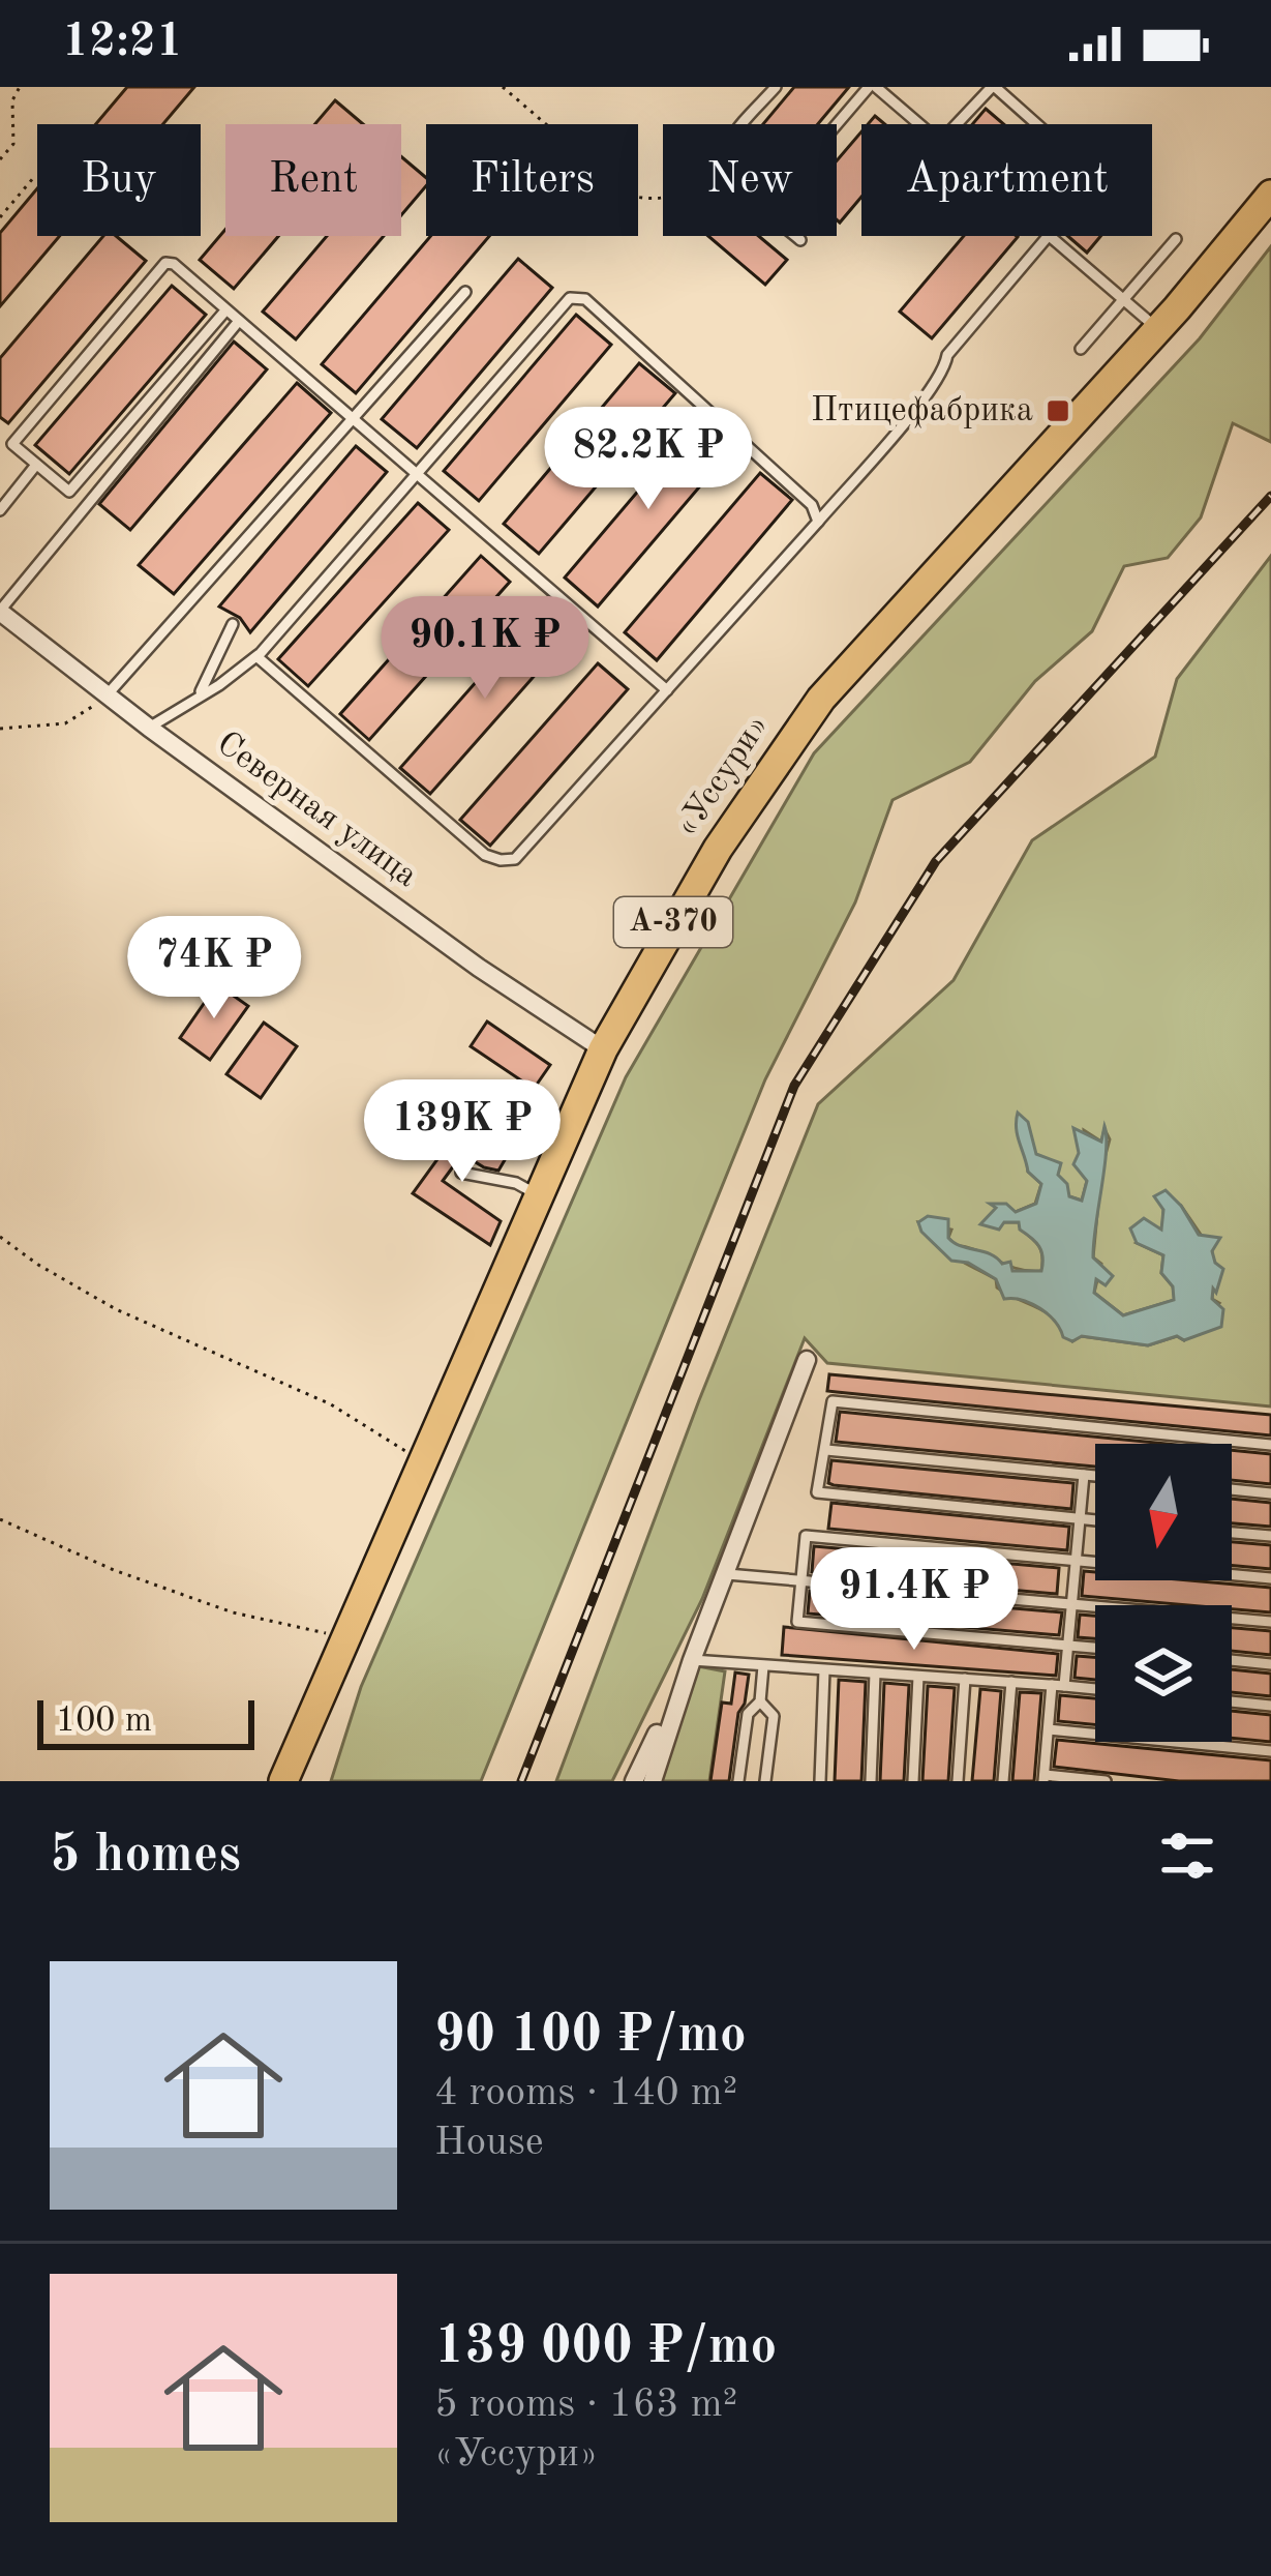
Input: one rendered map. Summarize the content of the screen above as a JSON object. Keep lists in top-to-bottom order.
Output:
{
  "streets": {
    "highway": ["«Уссури»", "А-370"],
    "street": ["Северная улица"]
  },
  "crossings": [
    ["«Уссури»", "Северная улица"]
  ],
  "places": {
    "transit": ["Птицефабрика"]
  },
  "scale_bar": "100 m",
  "north": "bottom",
  "page": {
    "status": "12:21",
    "chip": [
      "Buy",
      "Rent",
      "Filters",
      "New",
      "Apartment"
    ],
    "price": [
      "82.2K ₽",
      "90.1K ₽",
      "74K ₽",
      "139K ₽",
      "91.4K ₽"
    ],
    "scale": "100 m",
    "heading": "5 homes",
    "list": [
      {
        "name": "90 100 ₽/mo",
        "note": "4 rooms · 140 m² · House"
      },
      {
        "name": "139 000 ₽/mo",
        "note": "5 rooms · 163 m² · «Уссури»"
      }
    ]
  }
}
